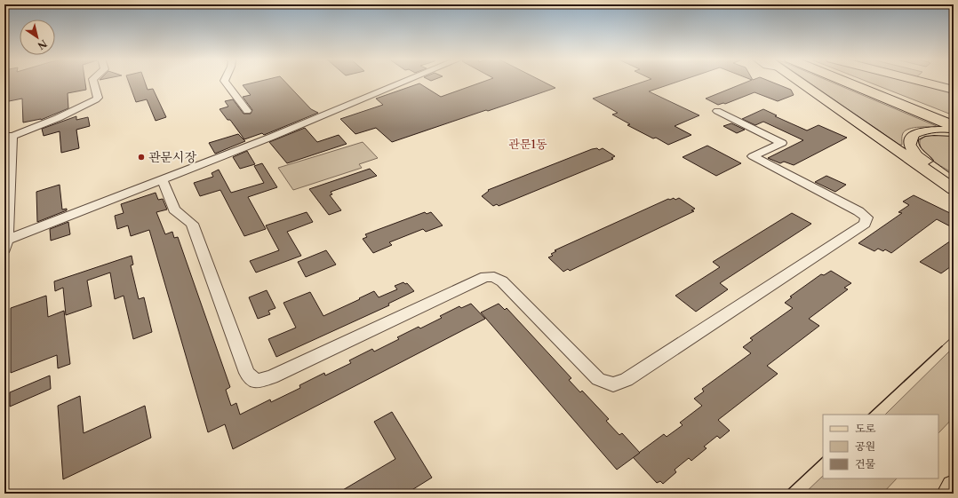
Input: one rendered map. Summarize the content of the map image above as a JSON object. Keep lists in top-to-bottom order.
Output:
{
  "districts": ["관문1동"],
  "places": ["관문시장"],
  "legend": ["도로", "공원", "건물"],
  "north": "bottom right"
}
